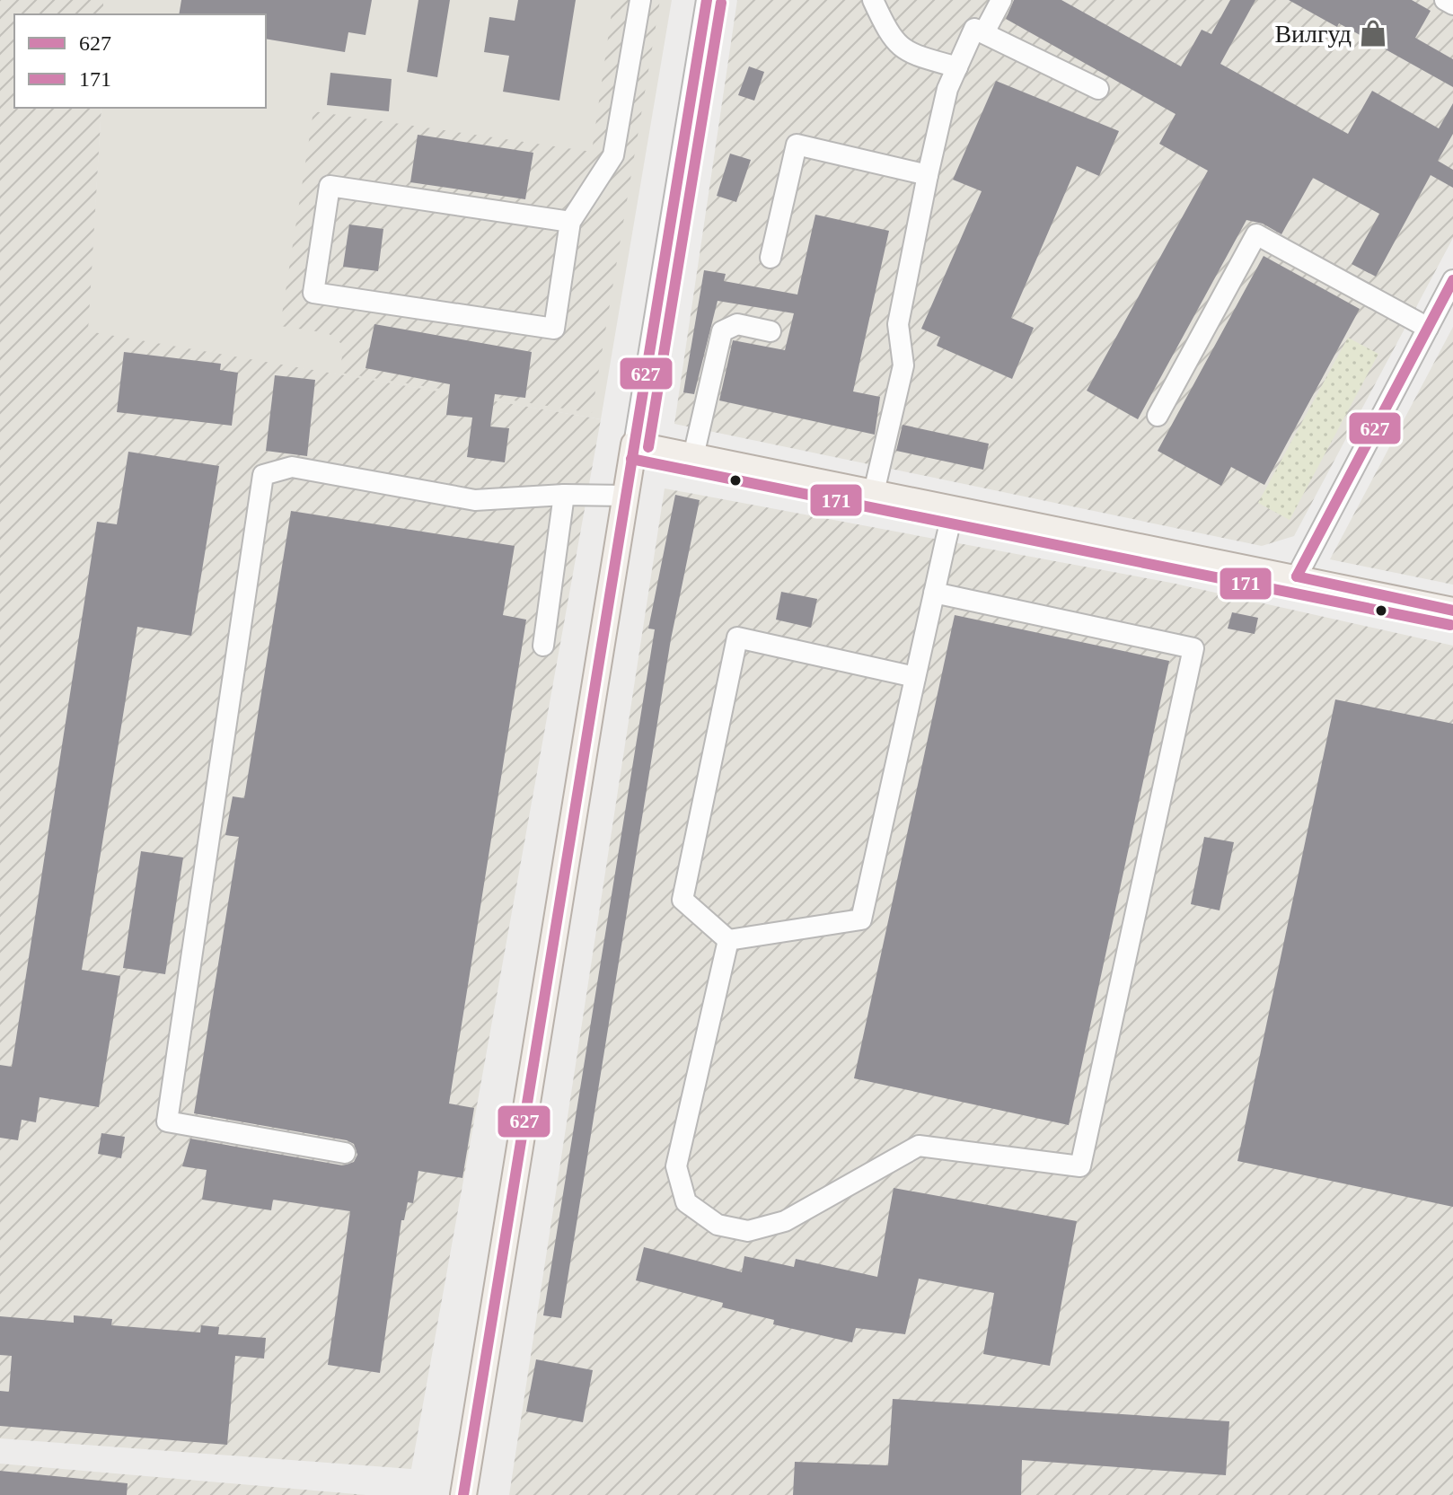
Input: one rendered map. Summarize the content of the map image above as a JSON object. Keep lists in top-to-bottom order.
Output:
{
  "places": {
    "shop": ["Вилгуд"]
  },
  "lines": ["transit line 627", "transit line 171"],
  "legend": ["627", "171"]
}
